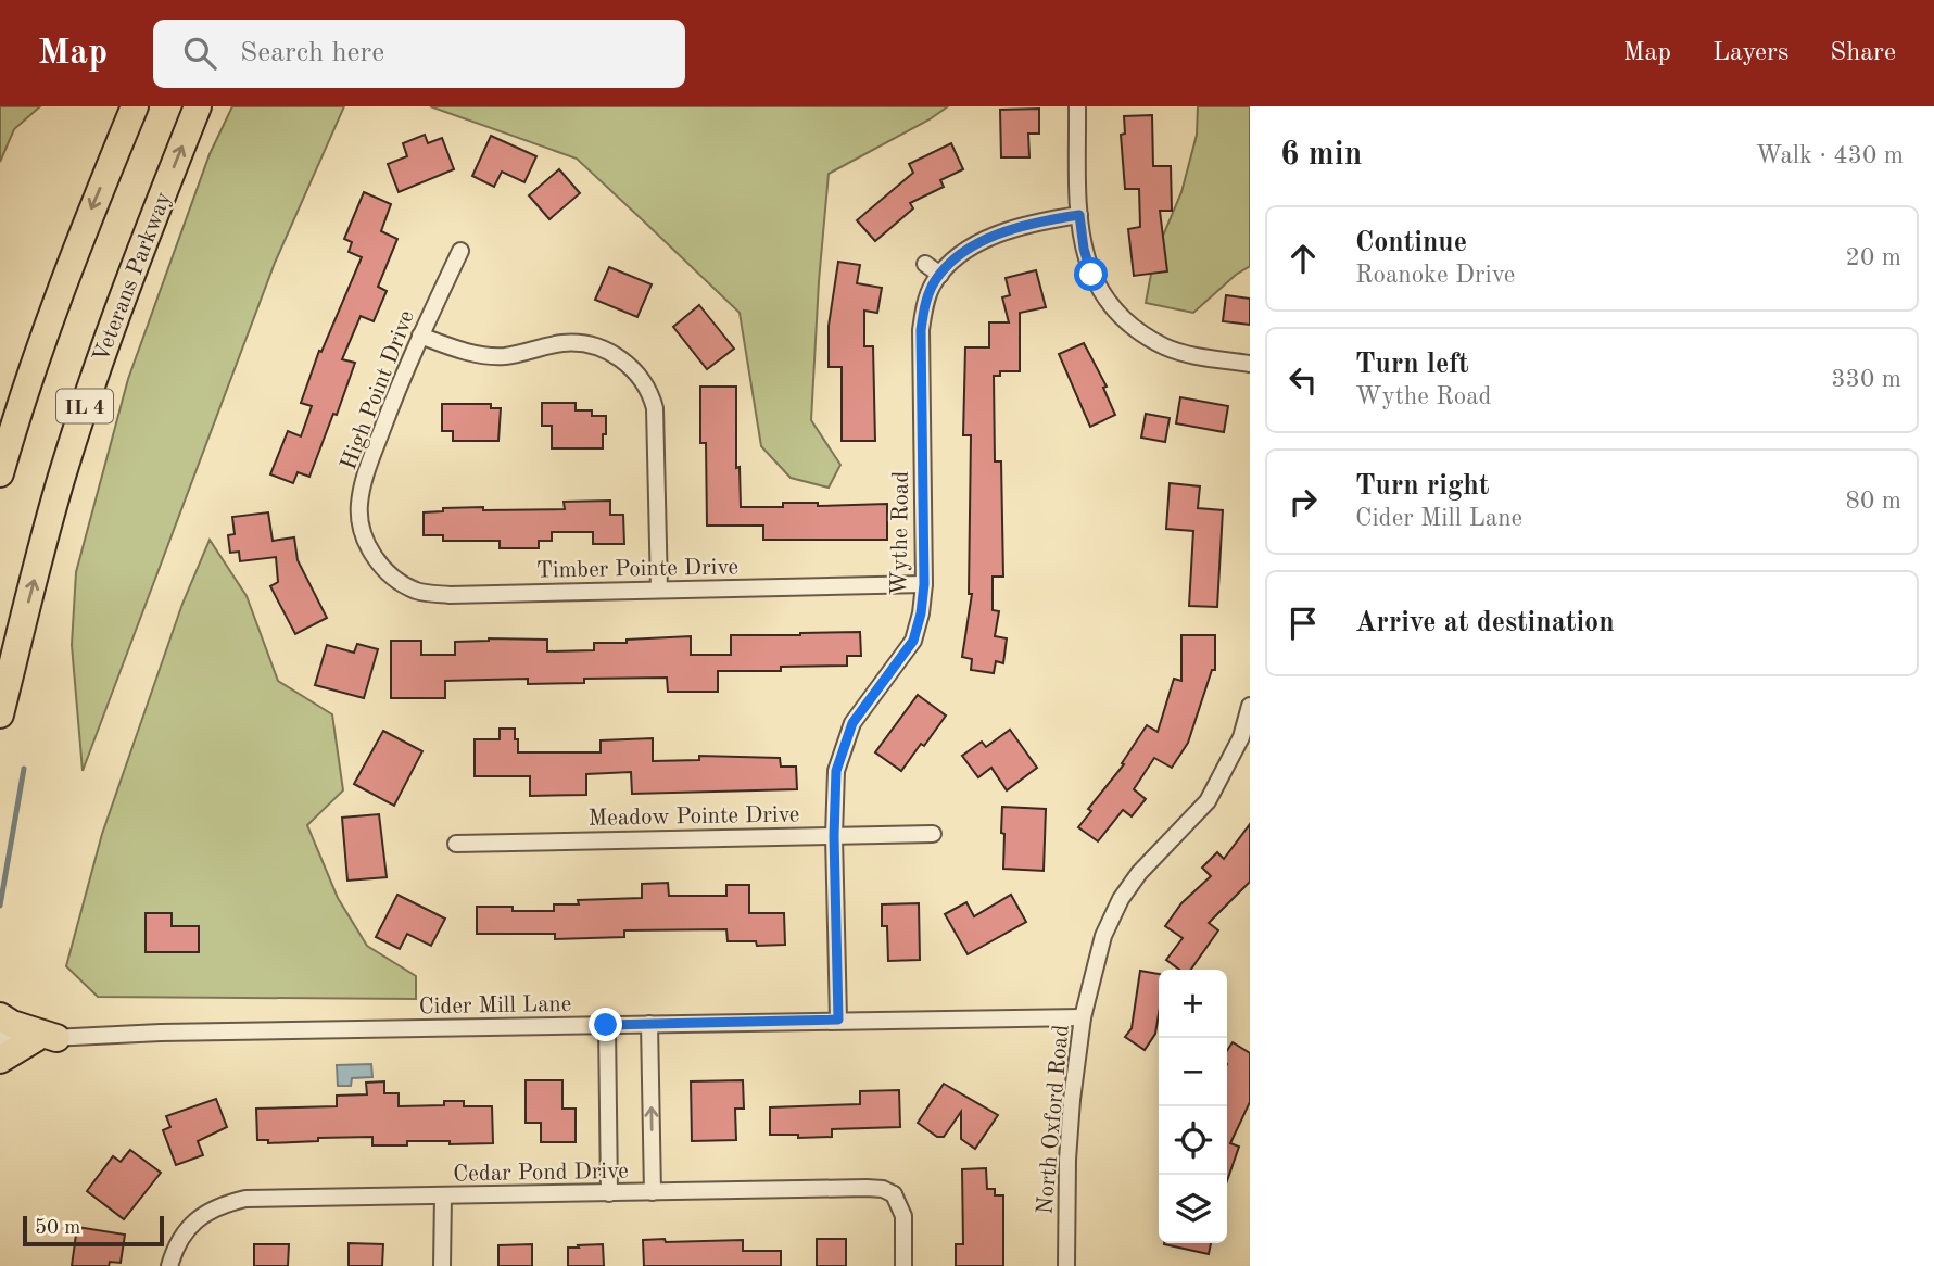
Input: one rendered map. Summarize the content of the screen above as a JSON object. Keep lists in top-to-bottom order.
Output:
{
  "streets": {
    "highway": ["Veterans Parkway", "IL 4"],
    "street": [
      "High Point Drive",
      "Wythe Road",
      "Timber Pointe Drive",
      "Meadow Pointe Drive",
      "Cider Mill Lane",
      "North Oxford Road",
      "Cedar Pond Drive"
    ]
  },
  "crossings": [
    ["High Point Drive", "Timber Pointe Drive"],
    ["Wythe Road", "Timber Pointe Drive"],
    ["Wythe Road", "Meadow Pointe Drive"],
    ["Wythe Road", "Cider Mill Lane"],
    ["Cider Mill Lane", "North Oxford Road"]
  ],
  "scale_bar": "50 m",
  "page": {
    "header": "Map",
    "search": "Search here",
    "nav": ["Map", "Layers", "Share"],
    "heading": ["6 min", "Walk · 430 m"],
    "list": [
      ["Continue", "Roanoke Drive", "20 m"],
      ["Turn left", "Wythe Road", "330 m"],
      ["Turn right", "Cider Mill Lane", "80 m"],
      "Arrive at destination"
    ],
    "map_buttons": ["+", "−"],
    "scale": "50 m"
  }
}
